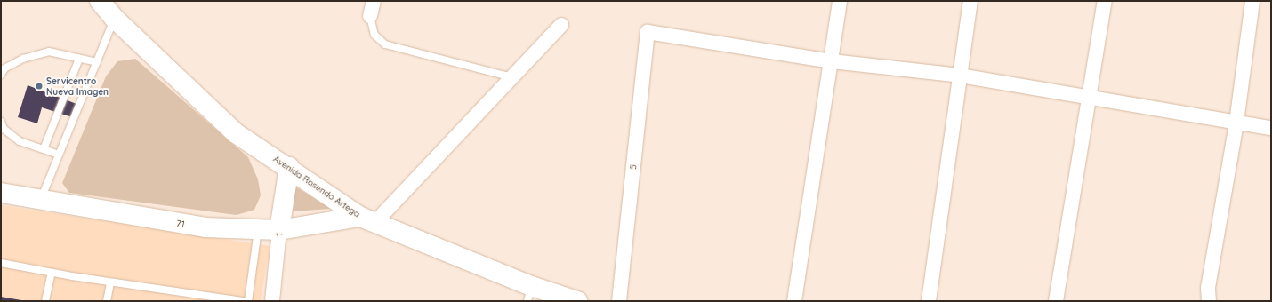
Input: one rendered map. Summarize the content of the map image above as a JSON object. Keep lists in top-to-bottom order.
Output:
{
  "streets": {
    "main road": ["Avenida Rosendo Artega", "71", "1"],
    "street": ["5"]
  },
  "crossings": [
    ["Avenida Rosendo Artega", "71"],
    ["Avenida Rosendo Artega", "1"],
    ["71", "1"]
  ],
  "places": ["Servicentro Nueva Imagen"]
}
